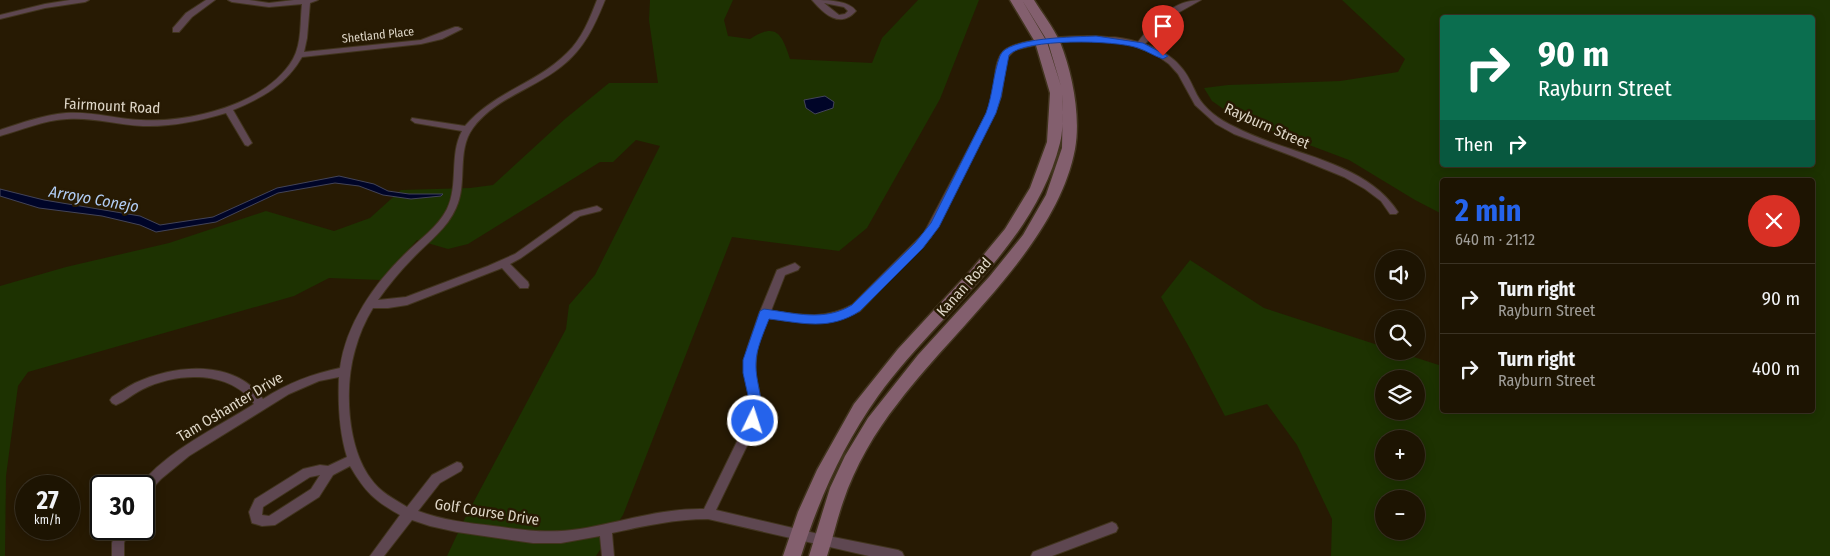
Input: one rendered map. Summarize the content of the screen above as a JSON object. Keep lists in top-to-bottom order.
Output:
{
  "streets": {
    "main road": ["Kanan Road"],
    "street": [
      "Shetland Place",
      "Fairmount Road",
      "Rayburn Street",
      "Tam Oshanter Drive",
      "Golf Course Drive"
    ]
  },
  "crossings": [
    ["Shetland Place", "Fairmount Road"],
    ["Rayburn Street", "Kanan Road"],
    ["Kanan Road", "Golf Course Drive"],
    ["Tam Oshanter Drive", "Golf Course Drive"]
  ],
  "water": ["Arroyo Conejo"],
  "page": {
    "turn": ["90 m", "Rayburn Street"],
    "then": "Then",
    "heading": ["2 min", "640 m · 21:12"],
    "map_buttons": ["+", "−"],
    "list": [
      {
        "name": "Turn right",
        "note": "Rayburn Street",
        "value": "90 m"
      },
      {
        "name": "Turn right",
        "note": "Rayburn Street",
        "value": "400 m"
      }
    ],
    "speed": "27 km/h",
    "limit": "30"
  }
}
